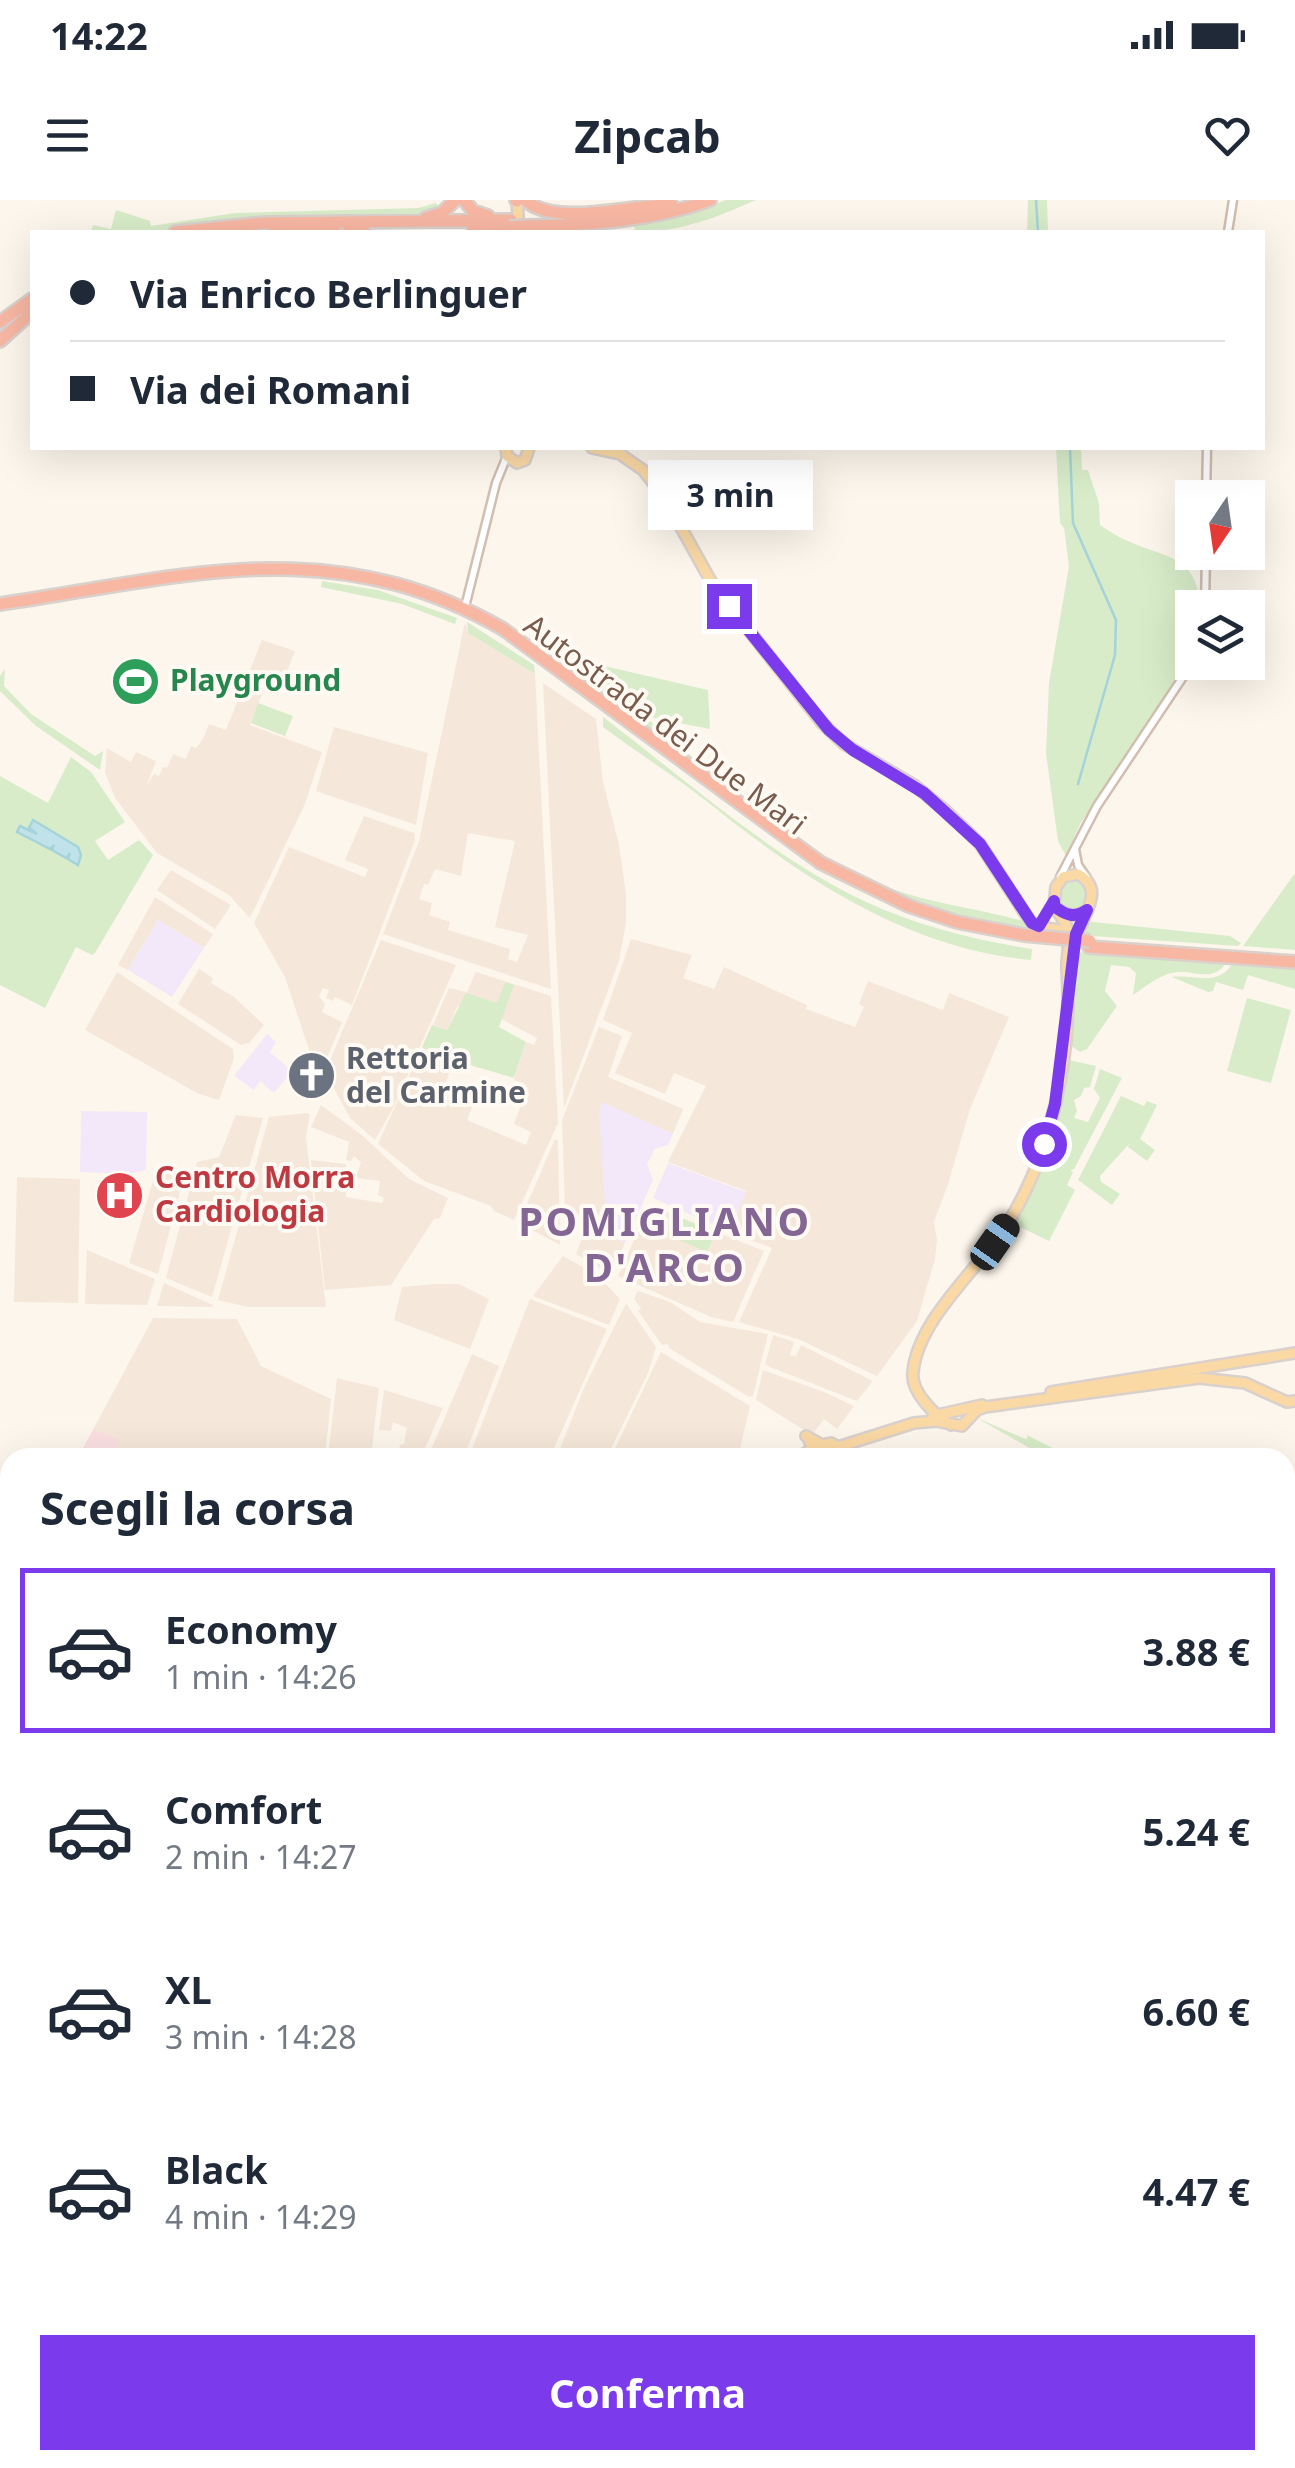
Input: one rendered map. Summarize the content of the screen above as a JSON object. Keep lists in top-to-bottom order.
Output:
{
  "streets": {
    "highway": ["Autostrada dei Due Mari"]
  },
  "districts": ["POMIGLIANO D'ARCO"],
  "places": {
    "sports": ["Playground"],
    "church": ["Rettoria del Carmine"],
    "hospital": ["Centro Morra Cardiologia"]
  },
  "north": "bottom",
  "page": {
    "status": "14:22",
    "header": "Zipcab",
    "banner": ["Via Enrico Berlinguer", "Via dei Romani"],
    "bubble": "3 min",
    "heading": "Scegli la corsa",
    "list": [
      {
        "name": "Economy",
        "note": "1 min · 14:26",
        "value": "3.88 €"
      },
      {
        "name": "Comfort",
        "note": "2 min · 14:27",
        "value": "5.24 €"
      },
      {
        "name": "XL",
        "note": "3 min · 14:28",
        "value": "6.60 €"
      },
      {
        "name": "Black",
        "note": "4 min · 14:29",
        "value": "4.47 €"
      }
    ],
    "buttons": "Conferma"
  }
}
